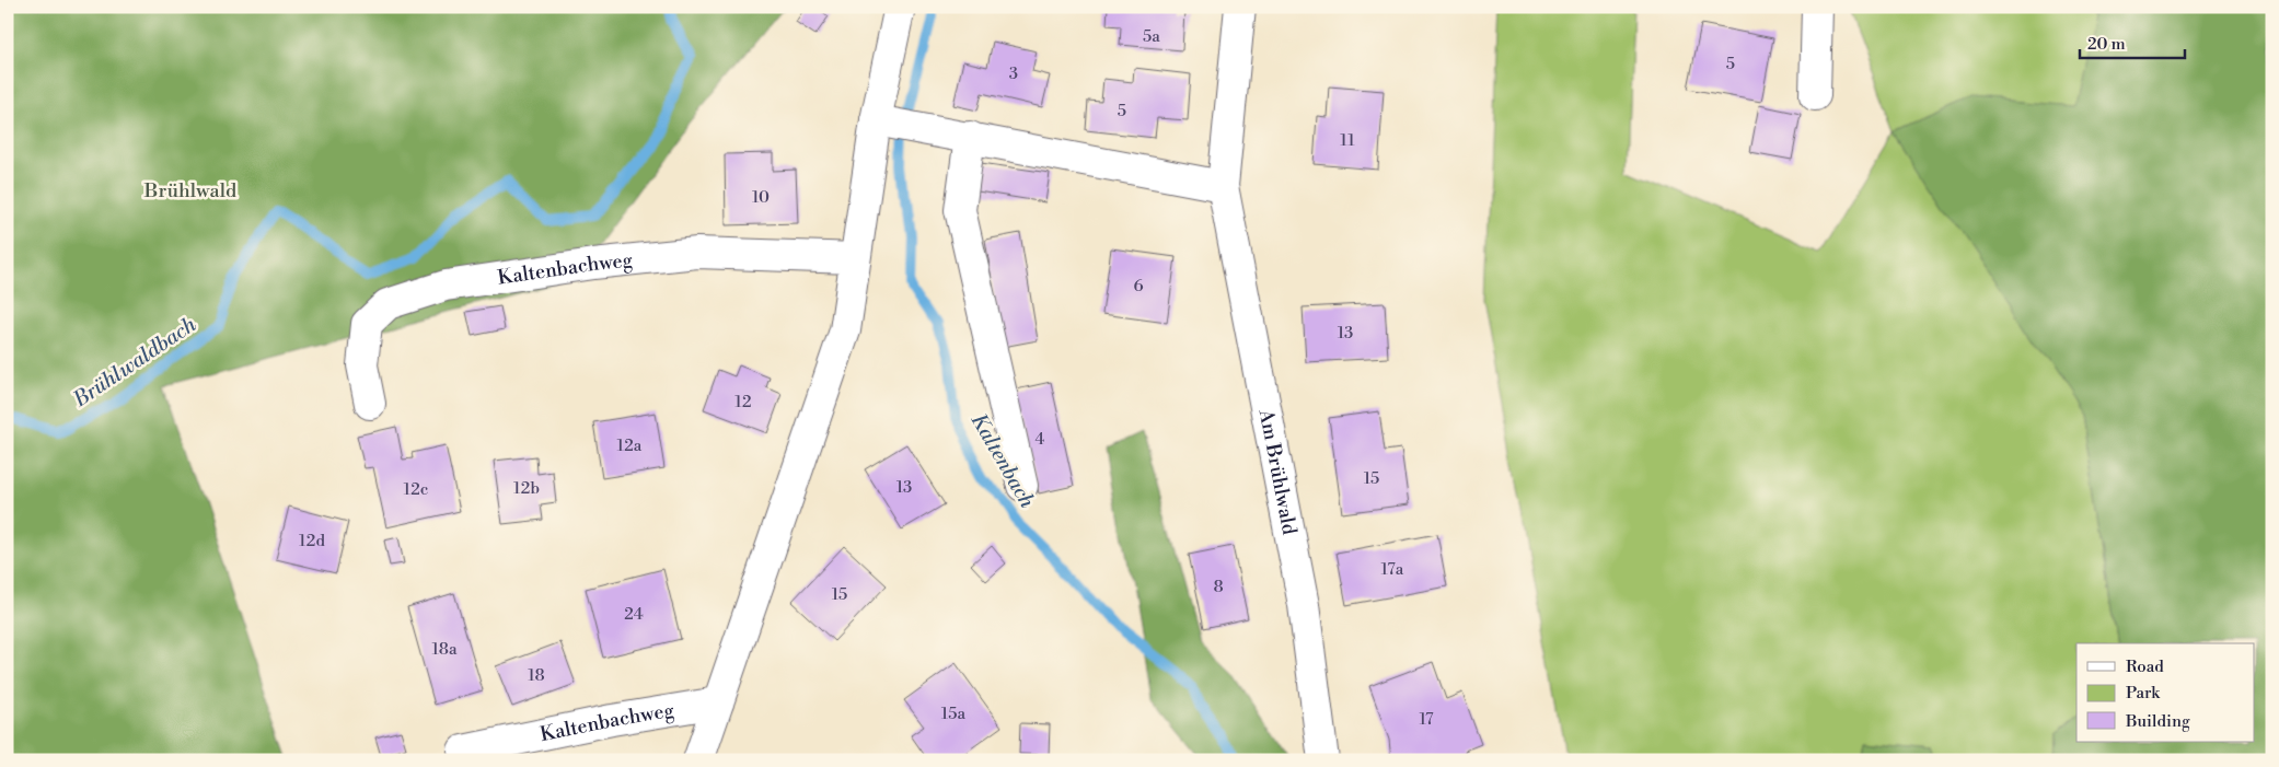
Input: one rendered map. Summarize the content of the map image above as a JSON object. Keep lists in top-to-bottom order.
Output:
{
  "streets": {
    "street": ["Kaltenbachweg", "Am Brühlwald"]
  },
  "water": ["Brühlwaldbach", "Kaltenbach"],
  "parks": ["Brühlwald"],
  "house_numbers": [
    "5a",
    "5",
    "3",
    "5",
    "11",
    "10",
    "6",
    "13",
    "12",
    "4",
    "12a",
    "15",
    "13",
    "12b",
    "12c",
    "12d",
    "17a",
    "8",
    "15",
    "24",
    "18a",
    "18",
    "15a",
    "17"
  ],
  "legend": ["Road", "Park", "Building"],
  "scale_bar": "20 m"
}
